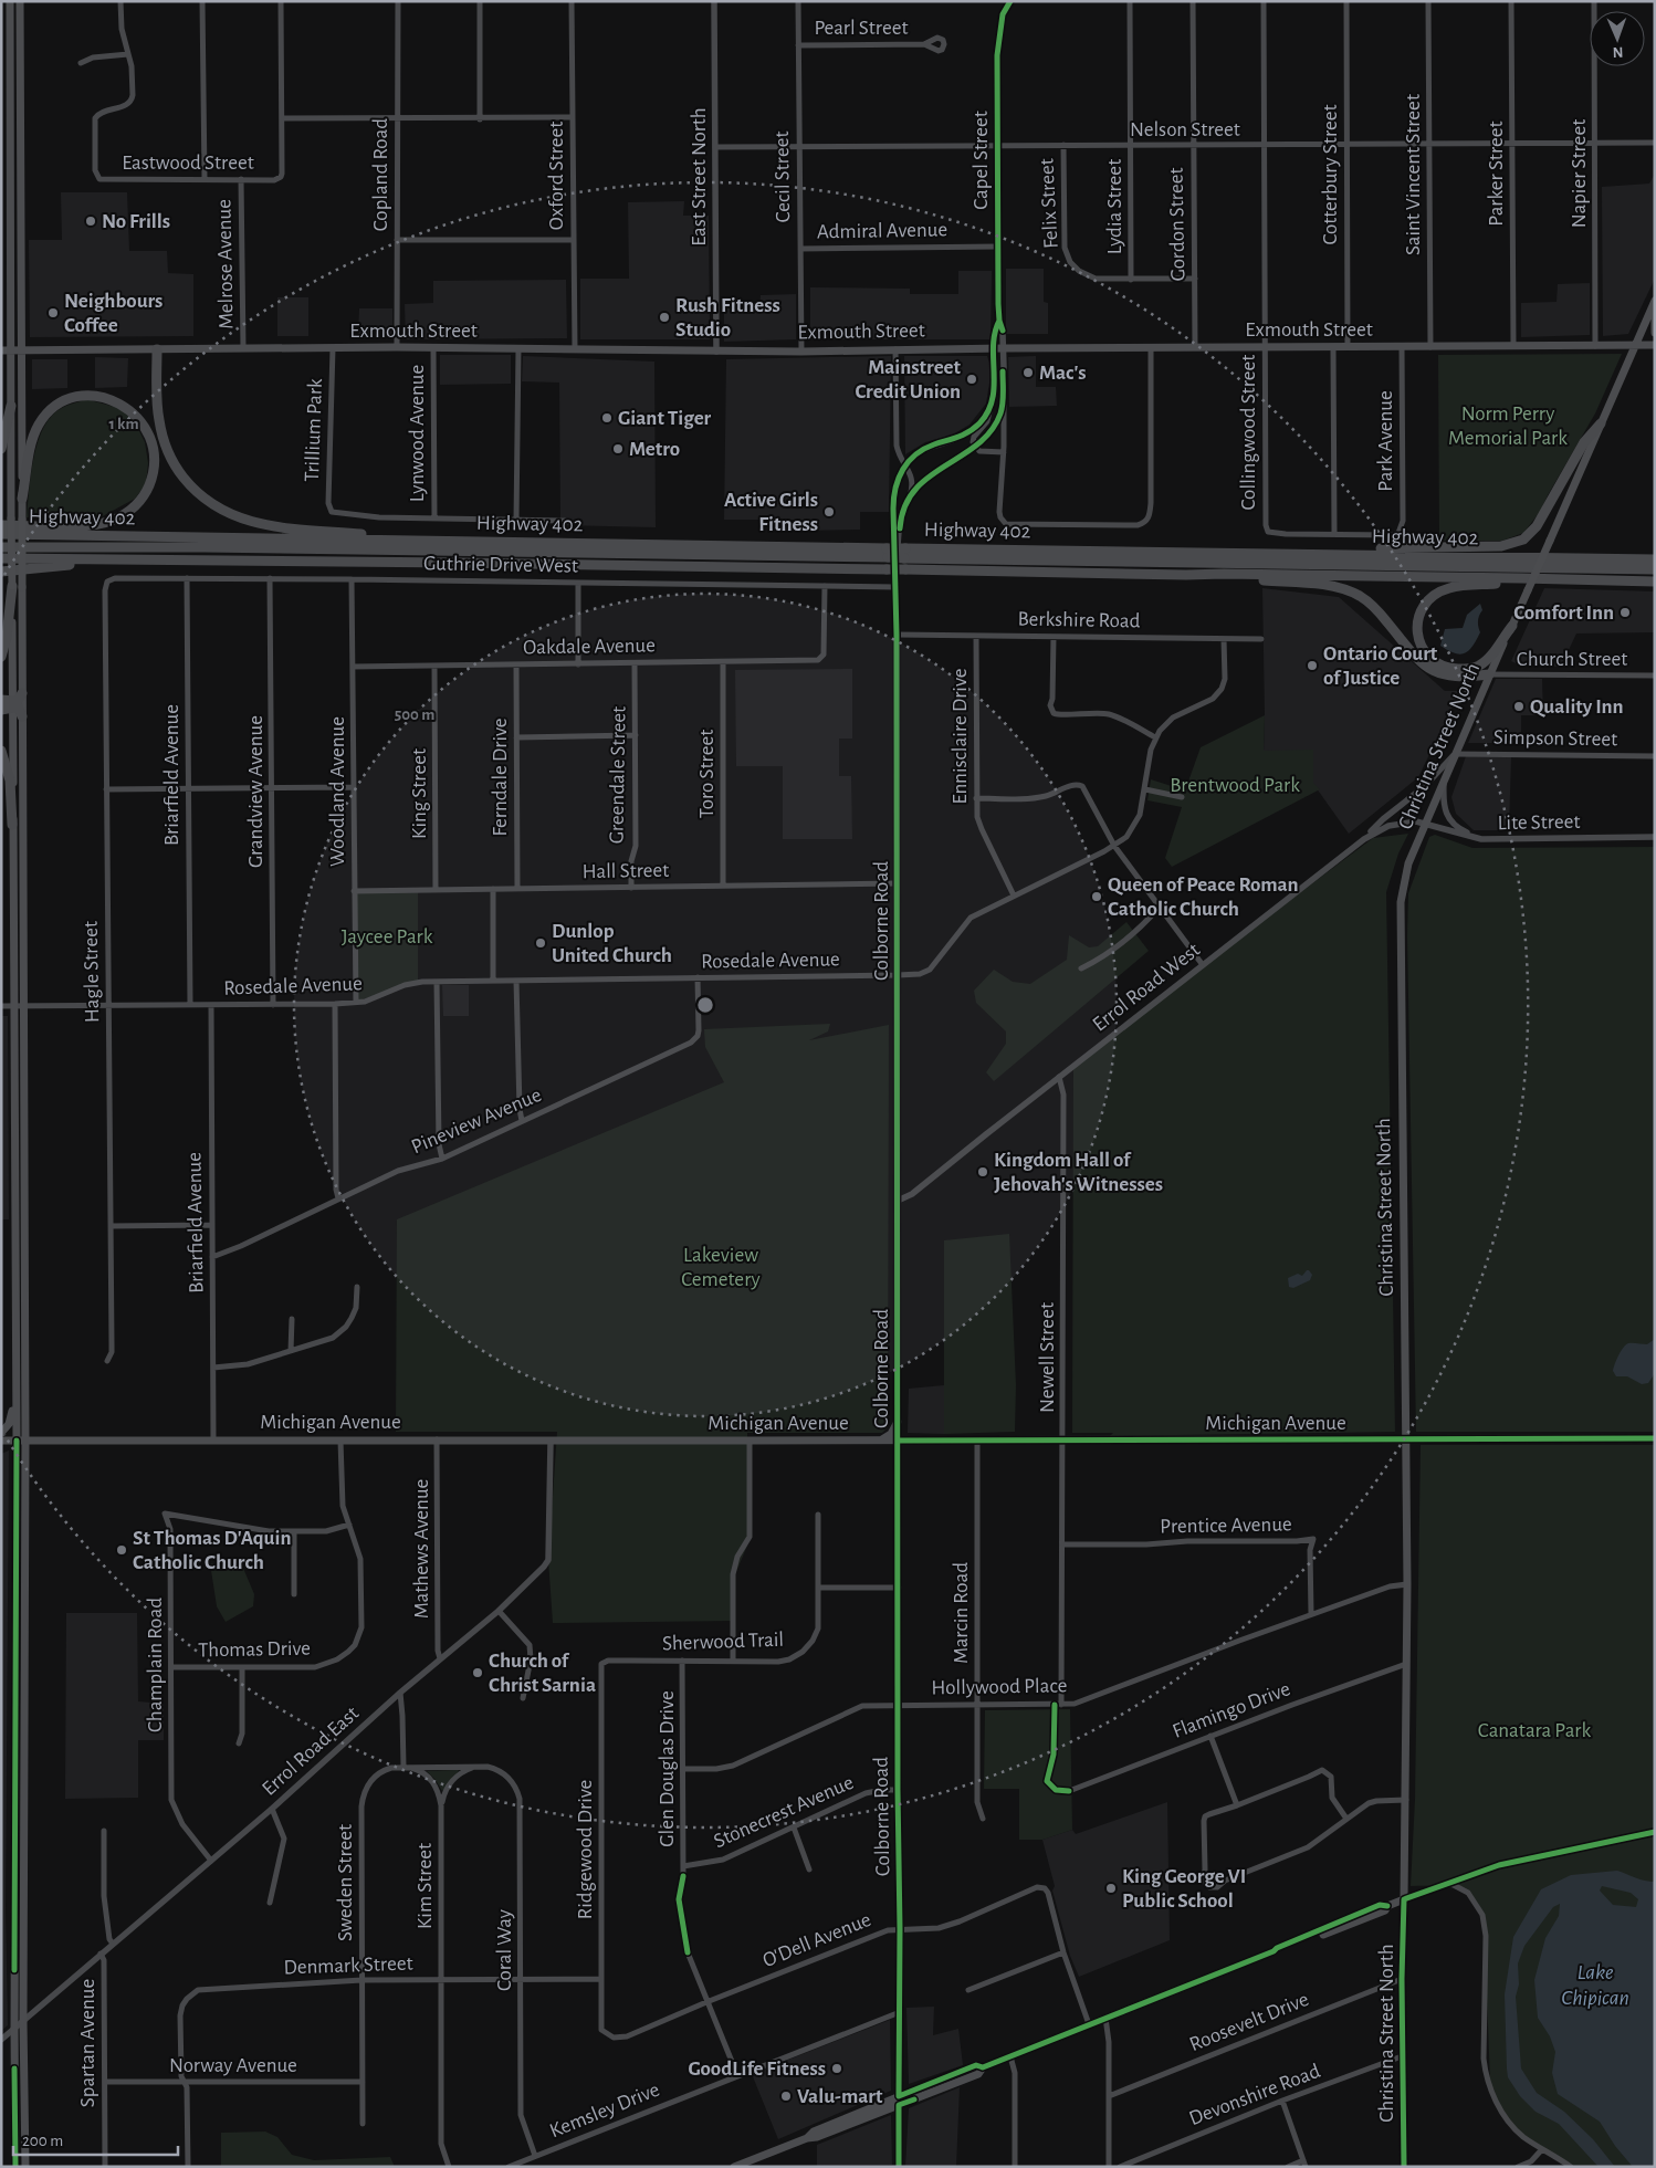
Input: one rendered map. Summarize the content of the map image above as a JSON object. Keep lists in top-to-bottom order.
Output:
{
  "streets": {
    "highway": ["Highway 402"],
    "main road": ["Exmouth Street", "Christina Street North", "Michigan Avenue"],
    "street": [
      "Pearl Street",
      "Nelson Street",
      "Capel Street",
      "Eastwood Street",
      "Parker Street",
      "Napier Street",
      "Copland Road",
      "Cotterbury Street",
      "Saint Vincent Street",
      "Oxford Street",
      "East Street North",
      "Cecil Street",
      "Felix Street",
      "Lydia Street",
      "Gordon Street",
      "Admiral Avenue",
      "Melrose Avenue",
      "Trillium Park",
      "Collingwood Street",
      "Lynwood Avenue",
      "Park Avenue",
      "Guthrie Drive West",
      "Berkshire Road",
      "Oakdale Avenue",
      "Church Street",
      "Ennisclaire Drive",
      "Simpson Street",
      "Toro Street",
      "Briarfield Avenue",
      "Greendale Street",
      "Ferndale Drive",
      "Grandview Avenue",
      "Woodland Avenue",
      "King Street",
      "Lite Street",
      "Hall Street",
      "Colborne Road",
      "Rosedale Avenue",
      "Hagle Street",
      "Errol Road West",
      "Pineview Avenue",
      "Newell Street",
      "Prentice Avenue",
      "Mathews Avenue",
      "Marcin Road",
      "Sherwood Trail",
      "Thomas Drive",
      "Champlain Road",
      "Hollywood Place",
      "Flamingo Drive",
      "Errol Road East",
      "Glen Douglas Drive",
      "Stonecrest Avenue",
      "Ridgewood Drive",
      "Sweden Street",
      "Kim Street",
      "O'Dell Avenue",
      "Coral Way",
      "Denmark Street",
      "Roosevelt Drive",
      "Spartan Avenue",
      "Norway Avenue",
      "Devonshire Road",
      "Kemsley Drive"
    ]
  },
  "crossings": [
    ["Pearl Street", "Cecil Street"],
    ["Nelson Street", "Capel Street"],
    ["Nelson Street", "Parker Street"],
    ["Nelson Street", "Napier Street"],
    ["Nelson Street", "Cotterbury Street"],
    ["Nelson Street", "Saint Vincent Street"],
    ["Nelson Street", "East Street North"],
    ["Nelson Street", "Cecil Street"],
    ["Nelson Street", "Felix Street"],
    ["Nelson Street", "Lydia Street"],
    ["Nelson Street", "Gordon Street"],
    ["Nelson Street", "Collingwood Street"],
    ["Capel Street", "Admiral Avenue"],
    ["Capel Street", "Exmouth Street"],
    ["Capel Street", "Colborne Road"],
    ["Eastwood Street", "Melrose Avenue"],
    ["Parker Street", "Exmouth Street"],
    ["Napier Street", "Exmouth Street"],
    ["Copland Road", "Exmouth Street"],
    ["Cotterbury Street", "Exmouth Street"],
    ["Saint Vincent Street", "Exmouth Street"],
    ["Oxford Street", "Exmouth Street"],
    ["East Street North", "Exmouth Street"],
    ["Cecil Street", "Admiral Avenue"],
    ["Cecil Street", "Exmouth Street"],
    ["Felix Street", "Lydia Street"],
    ["Felix Street", "Gordon Street"],
    ["Gordon Street", "Exmouth Street"],
    ["Melrose Avenue", "Exmouth Street"],
    ["Exmouth Street", "Trillium Park"],
    ["Exmouth Street", "Collingwood Street"],
    ["Exmouth Street", "Lynwood Avenue"],
    ["Exmouth Street", "Park Avenue"],
    ["Exmouth Street", "Christina Street North"],
    ["Exmouth Street", "Colborne Road"],
    ["Trillium Park", "Lynwood Avenue"],
    ["Collingwood Street", "Park Avenue"],
    ["Highway 402", "Colborne Road"],
    ["Guthrie Drive West", "Oakdale Avenue"],
    ["Guthrie Drive West", "Briarfield Avenue"],
    ["Guthrie Drive West", "Grandview Avenue"],
    ["Guthrie Drive West", "Woodland Avenue"],
    ["Guthrie Drive West", "Colborne Road"],
    ["Guthrie Drive West", "Hagle Street"],
    ["Berkshire Road", "Ennisclaire Drive"],
    ["Berkshire Road", "Colborne Road"],
    ["Berkshire Road", "Rosedale Avenue"],
    ["Oakdale Avenue", "Toro Street"],
    ["Oakdale Avenue", "Greendale Street"],
    ["Oakdale Avenue", "Ferndale Drive"],
    ["Oakdale Avenue", "Woodland Avenue"],
    ["Oakdale Avenue", "King Street"],
    ["Church Street", "Christina Street North"],
    ["Ennisclaire Drive", "Rosedale Avenue"],
    ["Simpson Street", "Christina Street North"],
    ["Christina Street North", "Lite Street"],
    ["Christina Street North", "Errol Road West"],
    ["Christina Street North", "Michigan Avenue"],
    ["Christina Street North", "Hollywood Place"],
    ["Christina Street North", "Flamingo Drive"],
    ["Christina Street North", "Roosevelt Drive"],
    ["Christina Street North", "Devonshire Road"],
    ["Toro Street", "Hall Street"],
    ["Briarfield Avenue", "Rosedale Avenue"],
    ["Briarfield Avenue", "Pineview Avenue"],
    ["Briarfield Avenue", "Michigan Avenue"],
    ["Greendale Street", "Hall Street"],
    ["Ferndale Drive", "Hall Street"],
    ["Grandview Avenue", "Rosedale Avenue"],
    ["Woodland Avenue", "Hall Street"],
    ["Woodland Avenue", "Rosedale Avenue"],
    ["King Street", "Hall Street"],
    ["Lite Street", "Errol Road West"],
    ["Hall Street", "Colborne Road"],
    ["Colborne Road", "Rosedale Avenue"],
    ["Colborne Road", "Errol Road West"],
    ["Colborne Road", "Michigan Avenue"],
    ["Colborne Road", "Hollywood Place"],
    ["Colborne Road", "Stonecrest Avenue"],
    ["Colborne Road", "O'Dell Avenue"],
    ["Colborne Road", "Kemsley Drive"],
    ["Rosedale Avenue", "Hagle Street"],
    ["Rosedale Avenue", "Pineview Avenue"],
    ["Errol Road West", "Newell Street"],
    ["Newell Street", "Michigan Avenue"],
    ["Newell Street", "Prentice Avenue"],
    ["Newell Street", "Hollywood Place"],
    ["Michigan Avenue", "Mathews Avenue"],
    ["Michigan Avenue", "Marcin Road"],
    ["Michigan Avenue", "Thomas Drive"],
    ["Michigan Avenue", "Errol Road East"],
    ["Prentice Avenue", "Hollywood Place"],
    ["Mathews Avenue", "Errol Road East"],
    ["Marcin Road", "Hollywood Place"],
    ["Sherwood Trail", "Glen Douglas Drive"],
    ["Sherwood Trail", "Ridgewood Drive"],
    ["Thomas Drive", "Champlain Road"],
    ["Champlain Road", "Errol Road East"],
    ["Hollywood Place", "Glen Douglas Drive"],
    ["Errol Road East", "Spartan Avenue"],
    ["Glen Douglas Drive", "Stonecrest Avenue"],
    ["Ridgewood Drive", "O'Dell Avenue"],
    ["Ridgewood Drive", "Denmark Street"],
    ["Sweden Street", "Kim Street"],
    ["Sweden Street", "Coral Way"],
    ["Sweden Street", "Denmark Street"],
    ["Sweden Street", "Norway Avenue"],
    ["Kim Street", "Coral Way"],
    ["Kim Street", "Denmark Street"],
    ["Coral Way", "Denmark Street"],
    ["Coral Way", "Kemsley Drive"],
    ["Denmark Street", "Norway Avenue"],
    ["Spartan Avenue", "Norway Avenue"]
  ],
  "water": ["Lake Chipican"],
  "parks": [
    "Norm Perry Memorial Park",
    "Brentwood Park",
    "Jaycee Park",
    "Lakeview Cemetery",
    "Canatara Park"
  ],
  "places": [
    "No Frills",
    "Neighbours Coffee",
    "Rush Fitness Studio",
    "Mac's",
    "Mainstreet Credit Union",
    "Giant Tiger",
    "Metro",
    "Active Girls Fitness",
    "Comfort Inn",
    "Ontario Court of Justice",
    "Quality Inn",
    "Queen of Peace Roman Catholic Church",
    "Dunlop United Church",
    "Kingdom Hall of Jehovah's Witnesses",
    "St Thomas D'Aquin Catholic Church",
    "Church of Christ Sarnia",
    "King George VI Public School",
    "GoodLife Fitness",
    "Valu-mart"
  ],
  "scale_bar": "200 m",
  "north": "bottom",
  "rings": ["1 km", "500 m"]
}
